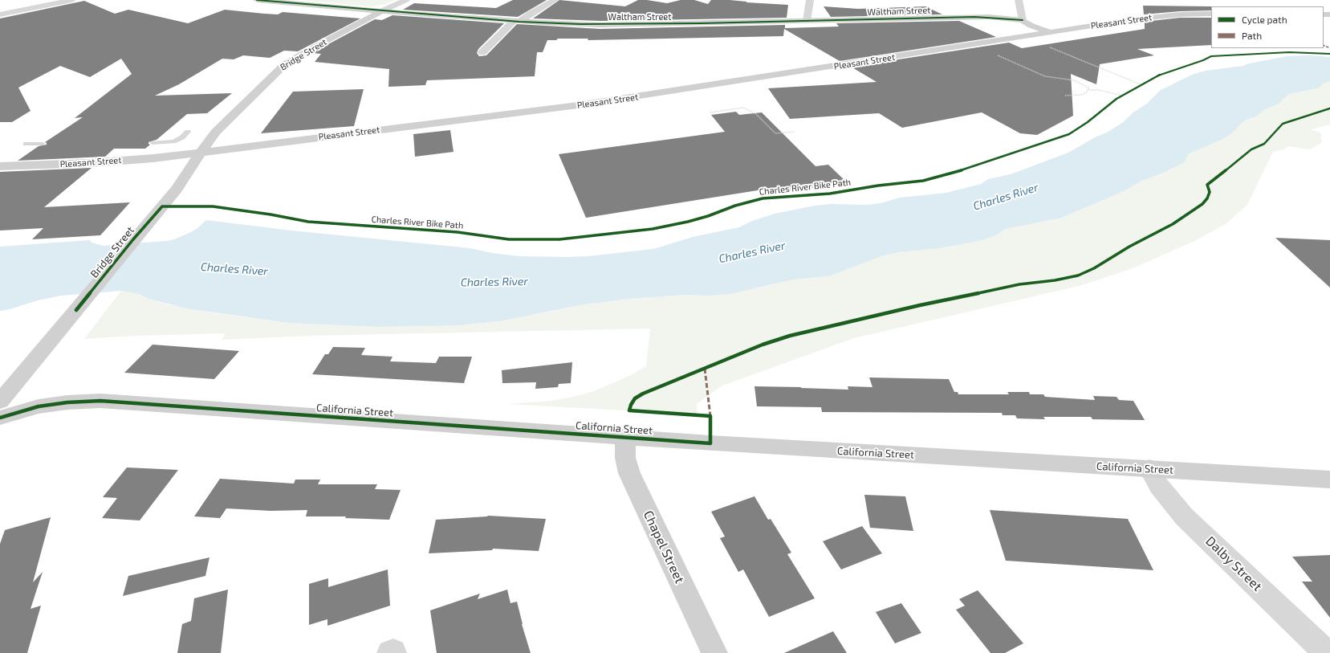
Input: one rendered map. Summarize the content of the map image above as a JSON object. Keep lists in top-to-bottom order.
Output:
{
  "streets": {
    "street": [
      "Waltham Street",
      "Pleasant Street",
      "Bridge Street",
      "California Street",
      "Chapel Street",
      "Dalby Street"
    ],
    "cycle path": ["Charles River Bike Path"]
  },
  "crossings": [
    ["Waltham Street", "Bridge Street"],
    ["Pleasant Street", "Bridge Street"],
    ["California Street", "Chapel Street"],
    ["California Street", "Dalby Street"]
  ],
  "water": ["Charles River"],
  "legend": ["Cycle path", "Path"]
}
